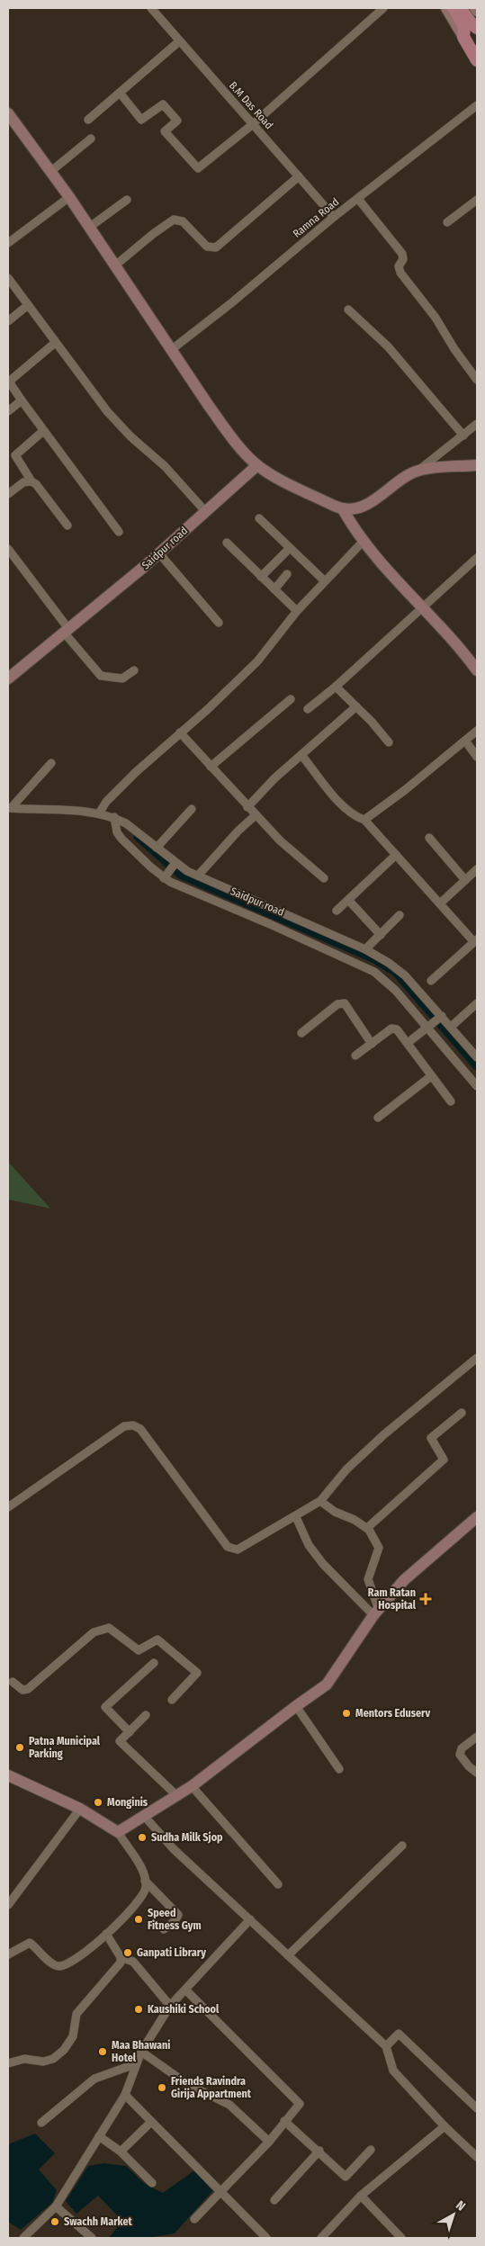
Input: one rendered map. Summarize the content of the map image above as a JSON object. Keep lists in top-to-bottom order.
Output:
{
  "streets": {
    "main road": ["Saidpur road"],
    "street": ["B.M Das Road", "Ramna Road"]
  },
  "crossings": [
    ["B.M Das Road", "Ramna Road"]
  ],
  "places": {
    "health": ["Ram Ratan Hospital"],
    "other": [
      "Mentors Eduserv",
      "Patna Municipal Parking",
      "Monginis",
      "Sudha Milk Sjop",
      "Speed Fitness Gym",
      "Ganpati Library",
      "Kaushiki School",
      "Maa Bhawani Hotel",
      "Friends Ravindra Girija Appartment",
      "Swachh Market"
    ]
  },
  "north": "top right"
}
